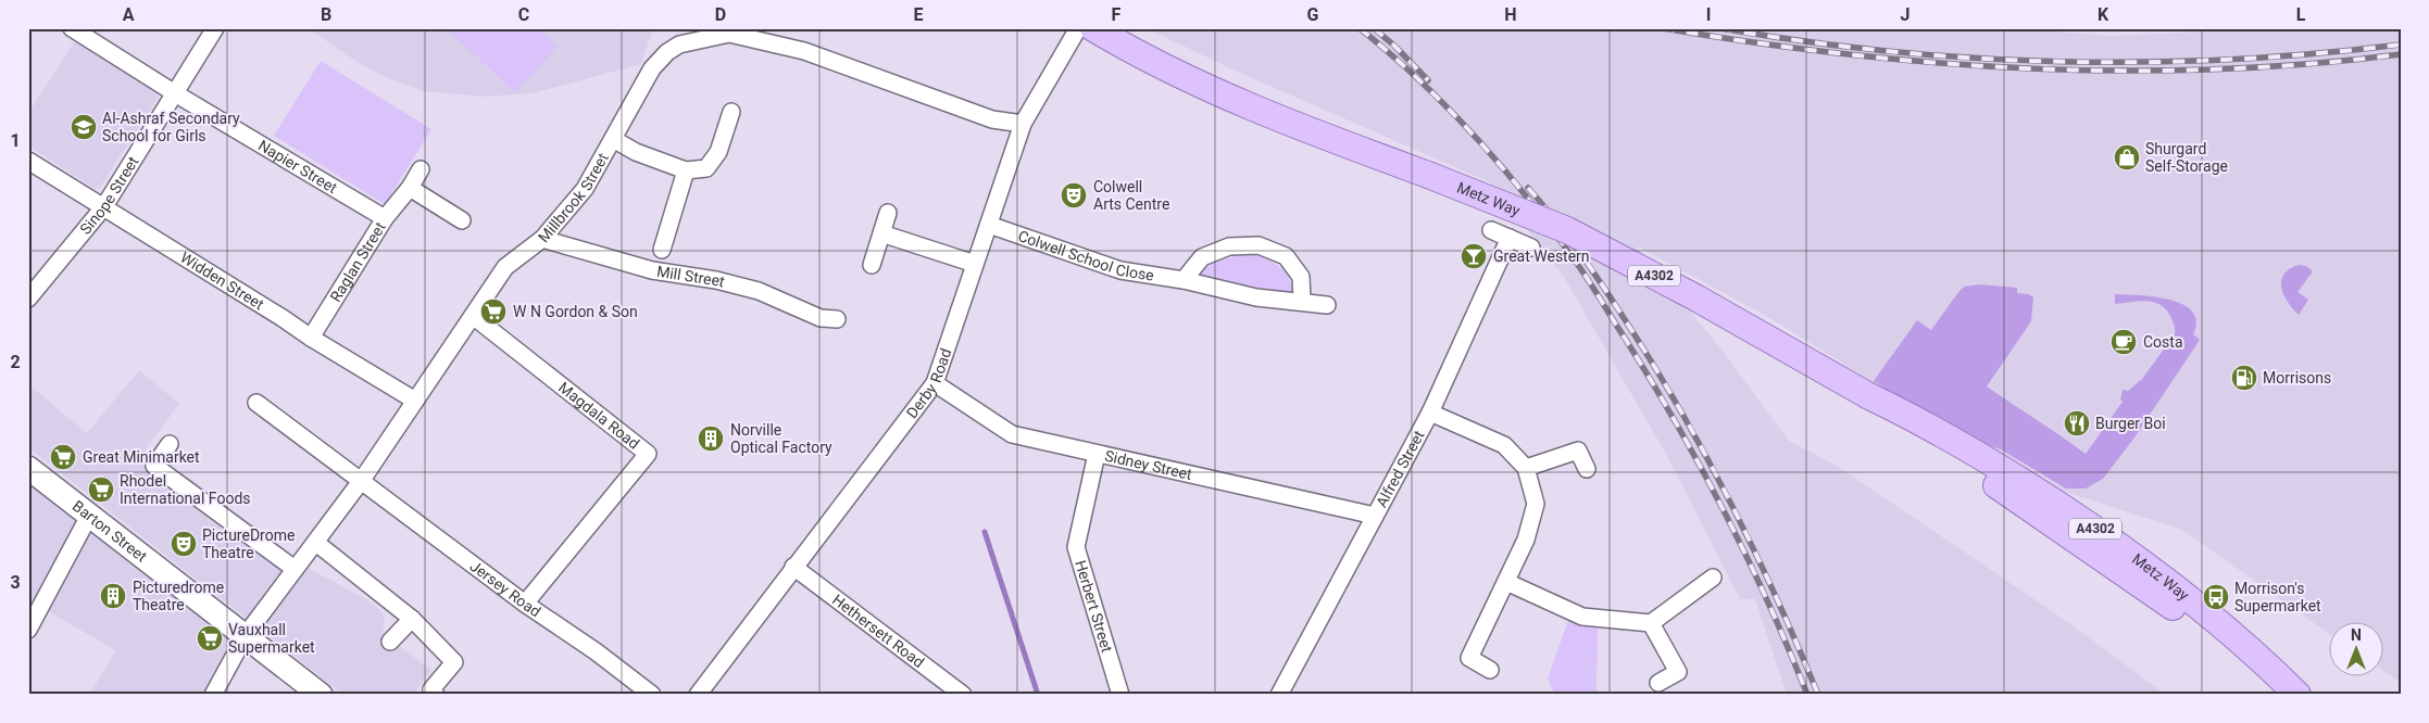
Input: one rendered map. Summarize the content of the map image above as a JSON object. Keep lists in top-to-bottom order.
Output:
{
  "streets": {
    "main road": ["Metz Way", "A4302", "Barton Street"],
    "street": [
      "Napier Street",
      "Sinope Street",
      "Millbrook Street",
      "Colwell School Close",
      "Raglan Street",
      "Mill Street",
      "Widden Street",
      "Derby Road",
      "Magdala Road",
      "Sidney Street",
      "Alfred Street",
      "Jersey Road",
      "Herbert Street",
      "Hethersett Road"
    ]
  },
  "crossings": [
    ["Napier Street", "Sinope Street"],
    ["Napier Street", "Raglan Street"],
    ["Sinope Street", "Widden Street"],
    ["Millbrook Street", "Mill Street"],
    ["Millbrook Street", "Widden Street"],
    ["Millbrook Street", "Derby Road"],
    ["Millbrook Street", "Magdala Road"],
    ["Millbrook Street", "Barton Street"],
    ["Millbrook Street", "Jersey Road"],
    ["Colwell School Close", "Derby Road"],
    ["Raglan Street", "Widden Street"],
    ["Derby Road", "Sidney Street"],
    ["Derby Road", "Hethersett Road"],
    ["Magdala Road", "Jersey Road"],
    ["Sidney Street", "Alfred Street"],
    ["Sidney Street", "Herbert Street"]
  ],
  "places": {
    "school or university": ["Al-Ashraf Secondary School for Girls"],
    "shop": ["Shurgard Self-Storage"],
    "theatre": ["Colwell Arts Centre", "PictureDrome Theatre"],
    "bar": ["Great Western"],
    "supermarket": [
      "W N Gordon & Son",
      "Great Minimarket",
      "Rhodel International Foods",
      "Vauxhall Supermarket"
    ],
    "cafe": ["Costa"],
    "fuel station": ["Morrisons"],
    "restaurant": ["Burger Boi"],
    "building": ["Norville Optical Factory", "Picturedrome Theatre"],
    "bus stop": ["Morrison's Supermarket"]
  },
  "north": "top",
  "grid": {
    "columns": [
      "A",
      "B",
      "C",
      "D",
      "E",
      "F",
      "G",
      "H",
      "I",
      "J",
      "K",
      "L"
    ],
    "rows": ["1", "2", "3"]
  }
}
